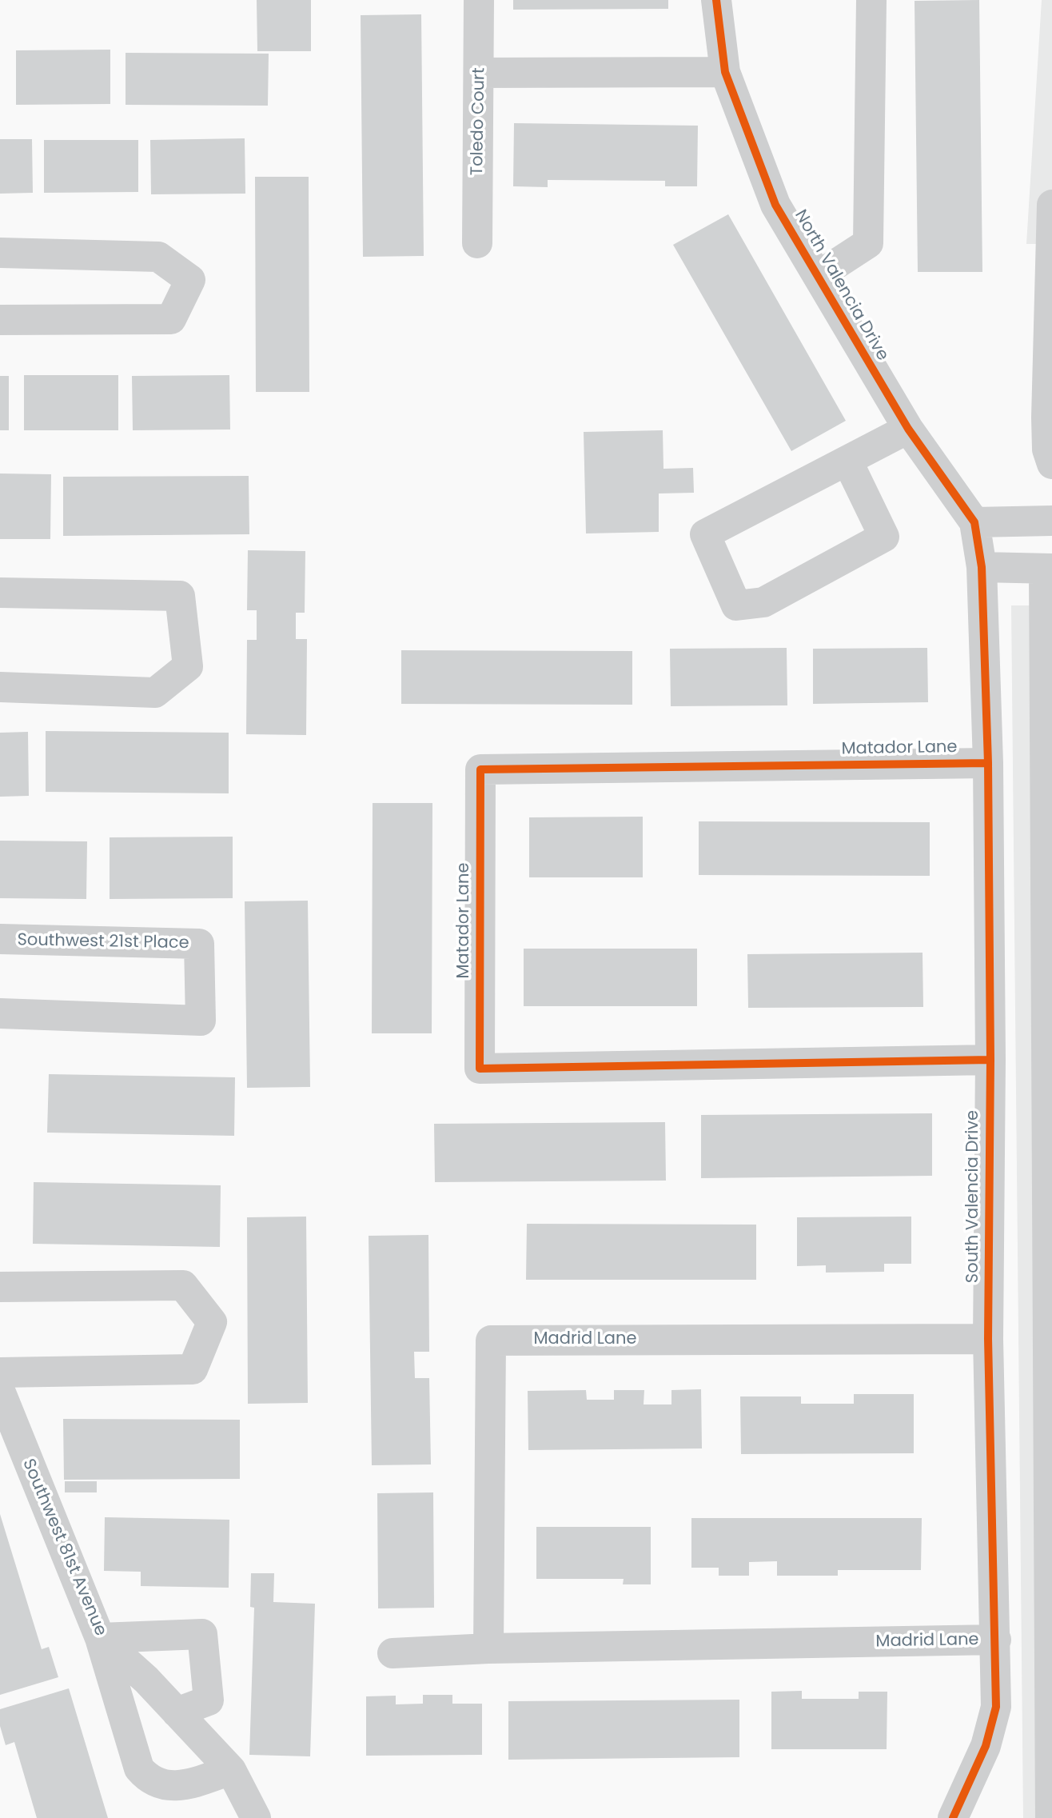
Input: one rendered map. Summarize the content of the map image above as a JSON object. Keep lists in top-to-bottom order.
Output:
{
  "streets": {
    "street": [
      "Toledo Court",
      "North Valencia Drive",
      "Matador Lane",
      "Southwest 21st Place",
      "South Valencia Drive",
      "Madrid Lane",
      "Southwest 81st Avenue"
    ]
  },
  "crossings": [
    ["North Valencia Drive", "South Valencia Drive"],
    ["Matador Lane", "South Valencia Drive"],
    ["South Valencia Drive", "Madrid Lane"]
  ]
}
